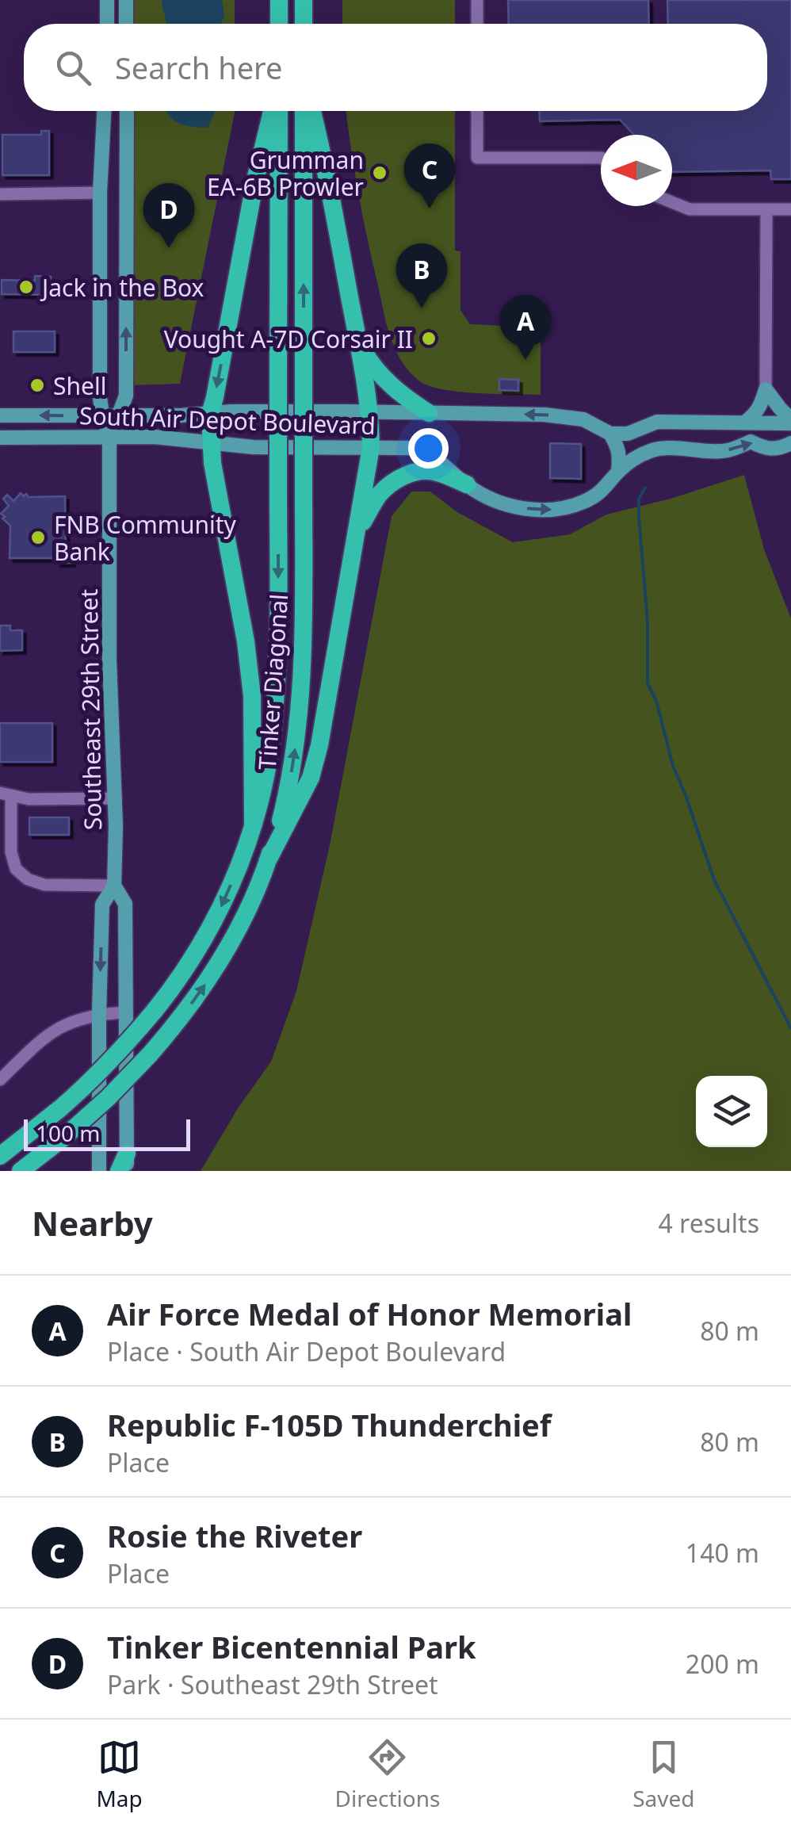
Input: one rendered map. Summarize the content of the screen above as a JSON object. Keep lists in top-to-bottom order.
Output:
{
  "streets": {
    "highway": ["Tinker Diagonal"],
    "main road": ["South Air Depot Boulevard", "Southeast 29th Street"]
  },
  "crossings": [
    ["South Air Depot Boulevard", "Southeast 29th Street"]
  ],
  "places": [
    "Grumman EA-6B Prowler",
    "Jack in the Box",
    "Vought A-7D Corsair II",
    "Shell",
    "FNB Community Bank"
  ],
  "scale_bar": "100 m",
  "north": "left",
  "page": {
    "search": "Search here",
    "pins": [
      "C",
      "D",
      "B",
      "A"
    ],
    "scale": "100 m",
    "heading": ["Nearby", "4 results"],
    "list": [
      {
        "mark": "A",
        "name": "Air Force Medal of Honor Memorial",
        "note": "Place · South Air Depot Boulevard",
        "value": "80 m"
      },
      {
        "mark": "B",
        "name": "Republic F-105D Thunderchief",
        "note": "Place",
        "value": "80 m"
      },
      {
        "mark": "C",
        "name": "Rosie the Riveter",
        "note": "Place",
        "value": "140 m"
      },
      {
        "mark": "D",
        "name": "Tinker Bicentennial Park",
        "note": "Park · Southeast 29th Street",
        "value": "200 m"
      }
    ],
    "nav": ["Map", "Directions", "Saved"]
  }
}
